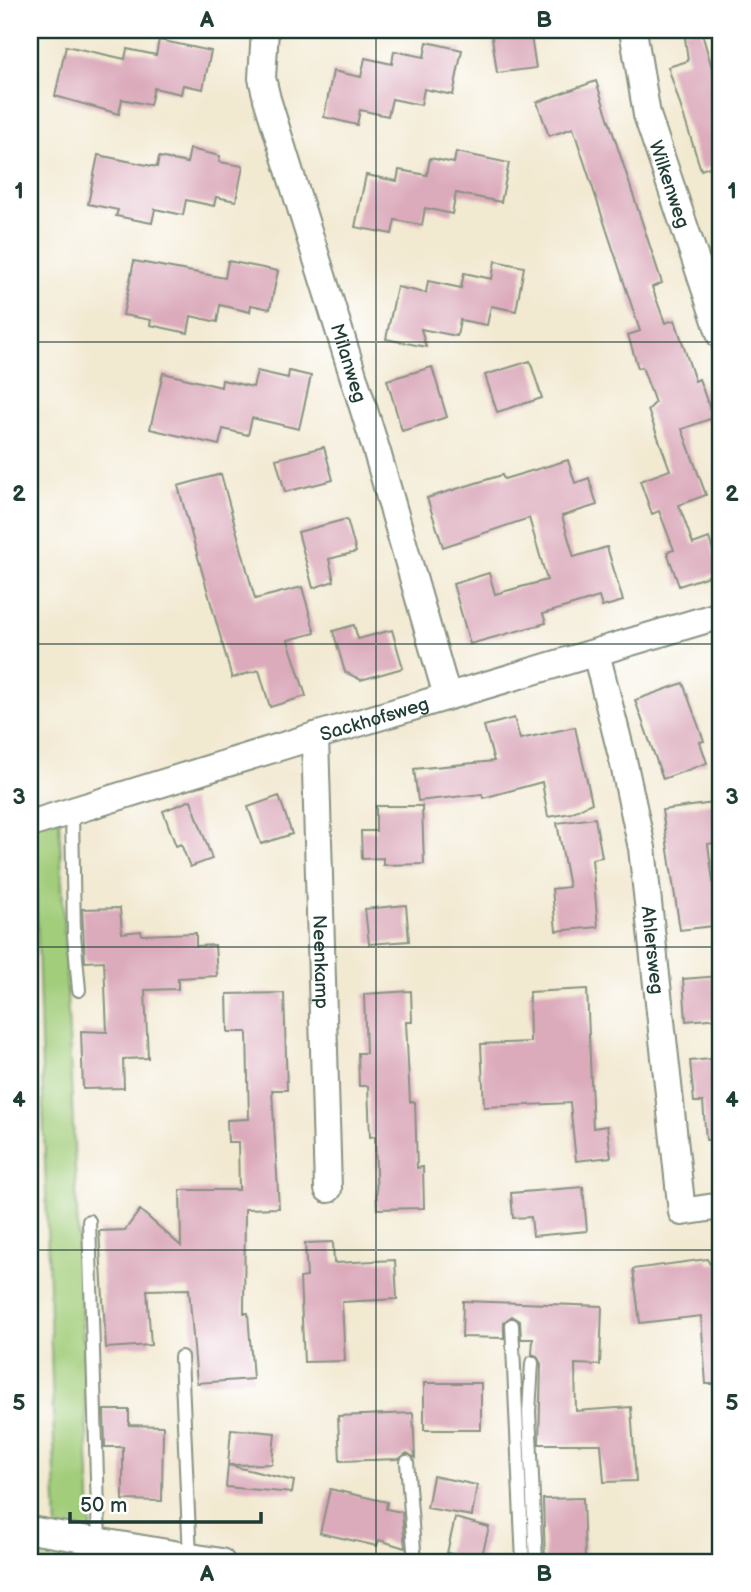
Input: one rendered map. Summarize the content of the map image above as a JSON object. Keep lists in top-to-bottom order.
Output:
{
  "streets": {
    "street": [
      "Wilkenweg",
      "Milanweg",
      "Sackhofsweg",
      "Ahlersweg",
      "Neenkamp"
    ]
  },
  "crossings": [
    ["Milanweg", "Sackhofsweg"],
    ["Sackhofsweg", "Ahlersweg"],
    ["Sackhofsweg", "Neenkamp"]
  ],
  "scale_bar": "50 m",
  "grid": {
    "columns": ["A", "B"],
    "rows": [
      "1",
      "2",
      "3",
      "4",
      "5"
    ]
  }
}
